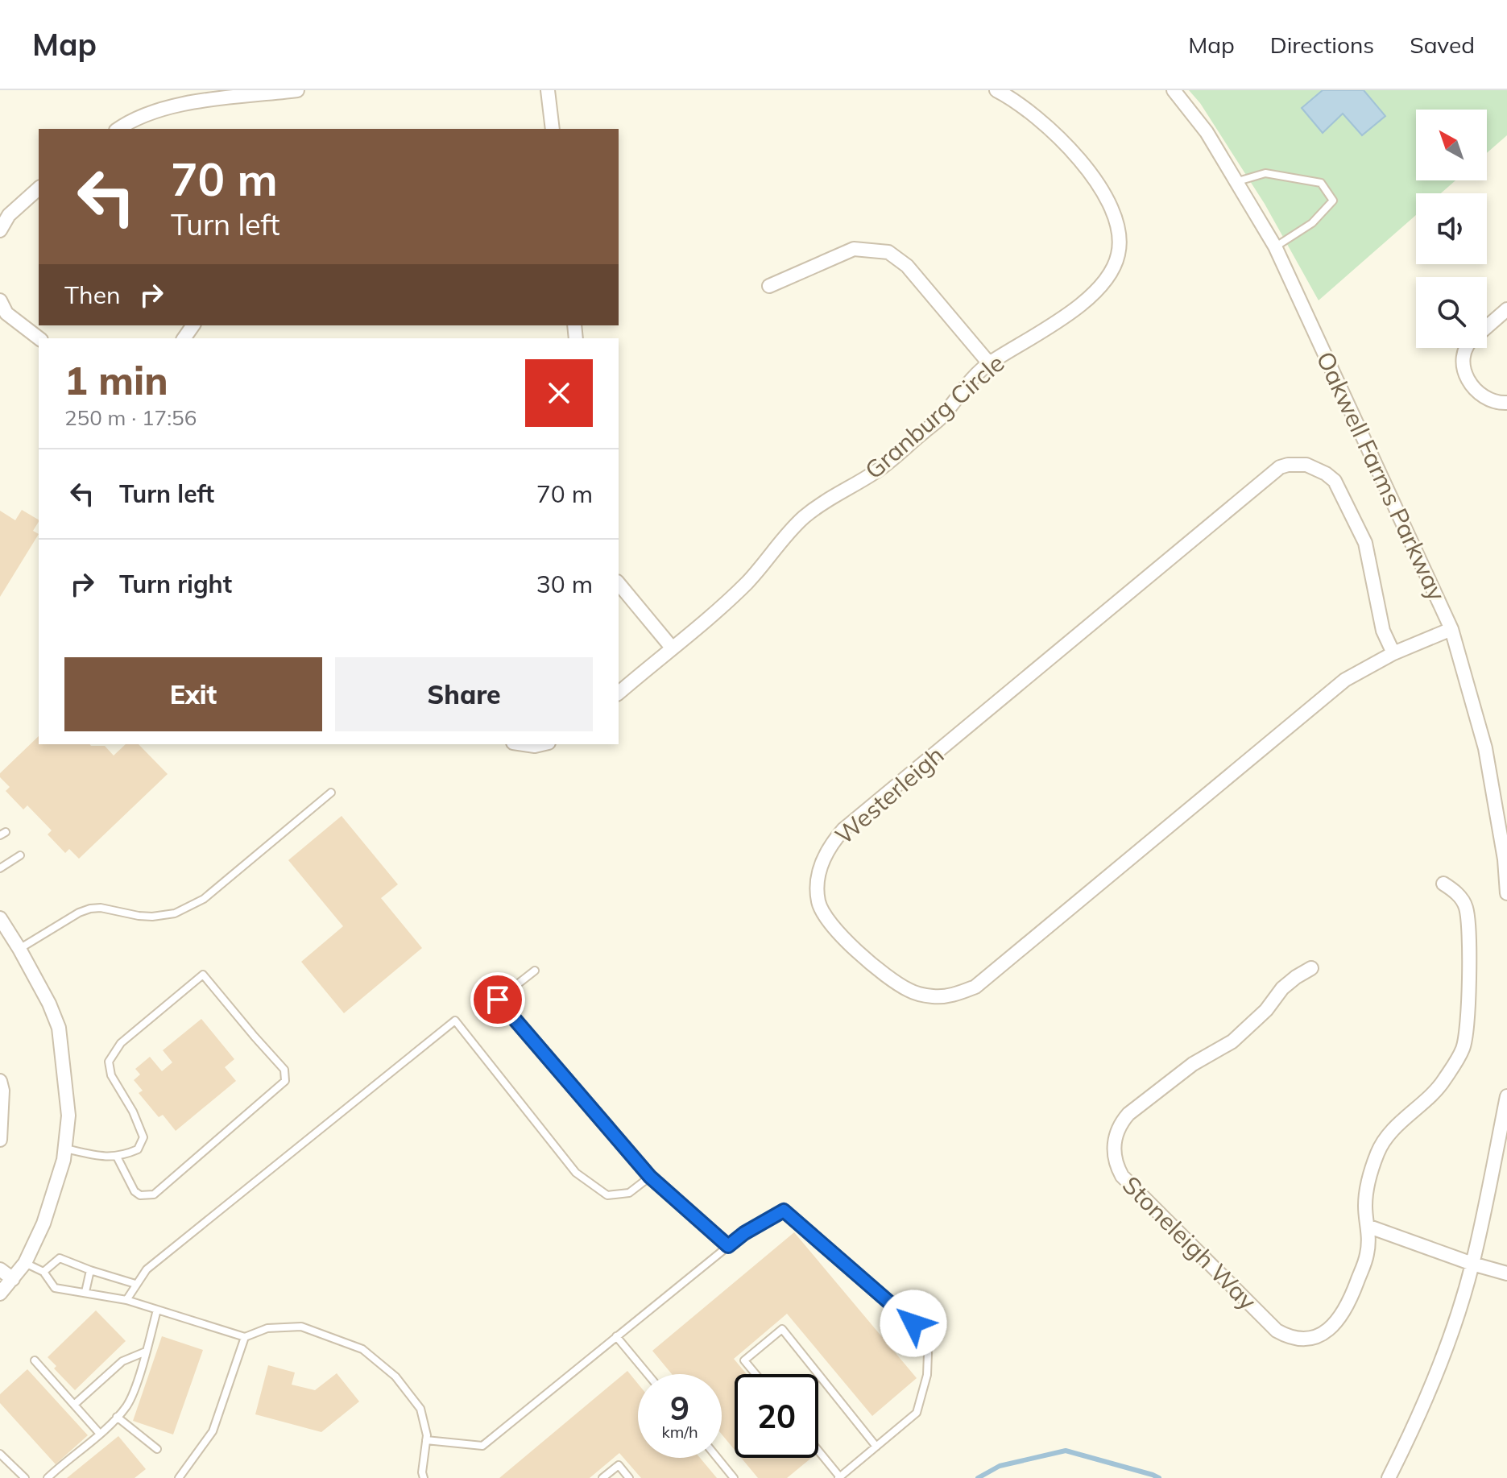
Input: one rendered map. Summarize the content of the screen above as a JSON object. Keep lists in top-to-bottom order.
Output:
{
  "streets": {
    "street": [
      "Granburg Circle",
      "Oakwell Farms Parkway",
      "Westerleigh",
      "Stoneleigh Way"
    ]
  },
  "crossings": [
    ["Oakwell Farms Parkway", "Westerleigh"]
  ],
  "north": "top left",
  "page": {
    "header": "Map",
    "nav": ["Map", "Directions", "Saved"],
    "turn": ["70 m", "Turn left"],
    "then": "Then",
    "heading": ["1 min", "250 m · 17:56"],
    "list": [
      {
        "name": "Turn left",
        "value": "70 m"
      },
      {
        "name": "Turn right",
        "value": "30 m"
      }
    ],
    "buttons": ["Exit", "Share"],
    "speed": "9 km/h",
    "limit": "20"
  }
}
